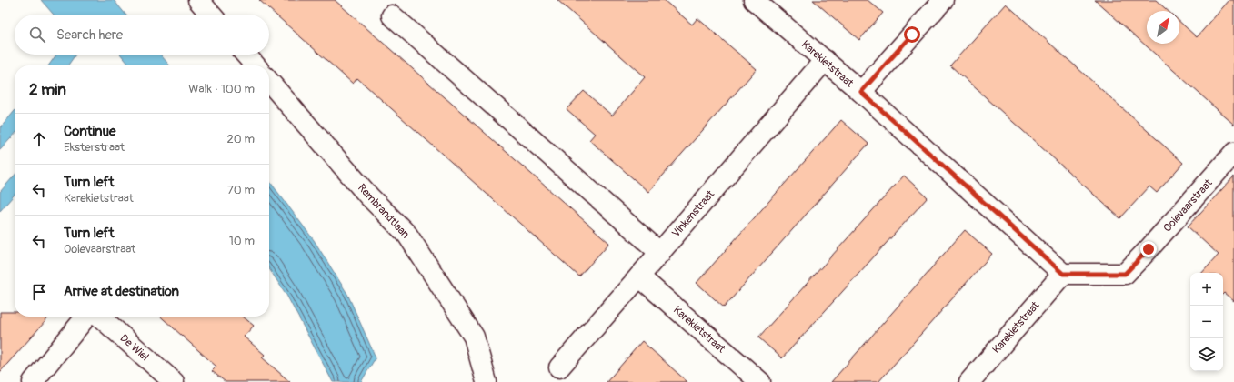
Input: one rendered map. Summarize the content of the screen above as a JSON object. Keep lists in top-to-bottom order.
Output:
{
  "streets": {
    "street": [
      "Karekietstraat",
      "Ooievaarstraat",
      "Rembrandtlaan",
      "Vinkenstraat",
      "De Wiel"
    ]
  },
  "crossings": [
    ["Karekietstraat", "Ooievaarstraat"],
    ["Karekietstraat", "Vinkenstraat"]
  ],
  "north": "top right",
  "page": {
    "search": "Search here",
    "heading": ["2 min", "Walk · 100 m"],
    "list": [
      ["Continue", "Eksterstraat", "20 m"],
      ["Turn left", "Karekietstraat", "70 m"],
      ["Turn left", "Ooievaarstraat", "10 m"],
      "Arrive at destination"
    ],
    "map_buttons": ["+", "−"]
  }
}
